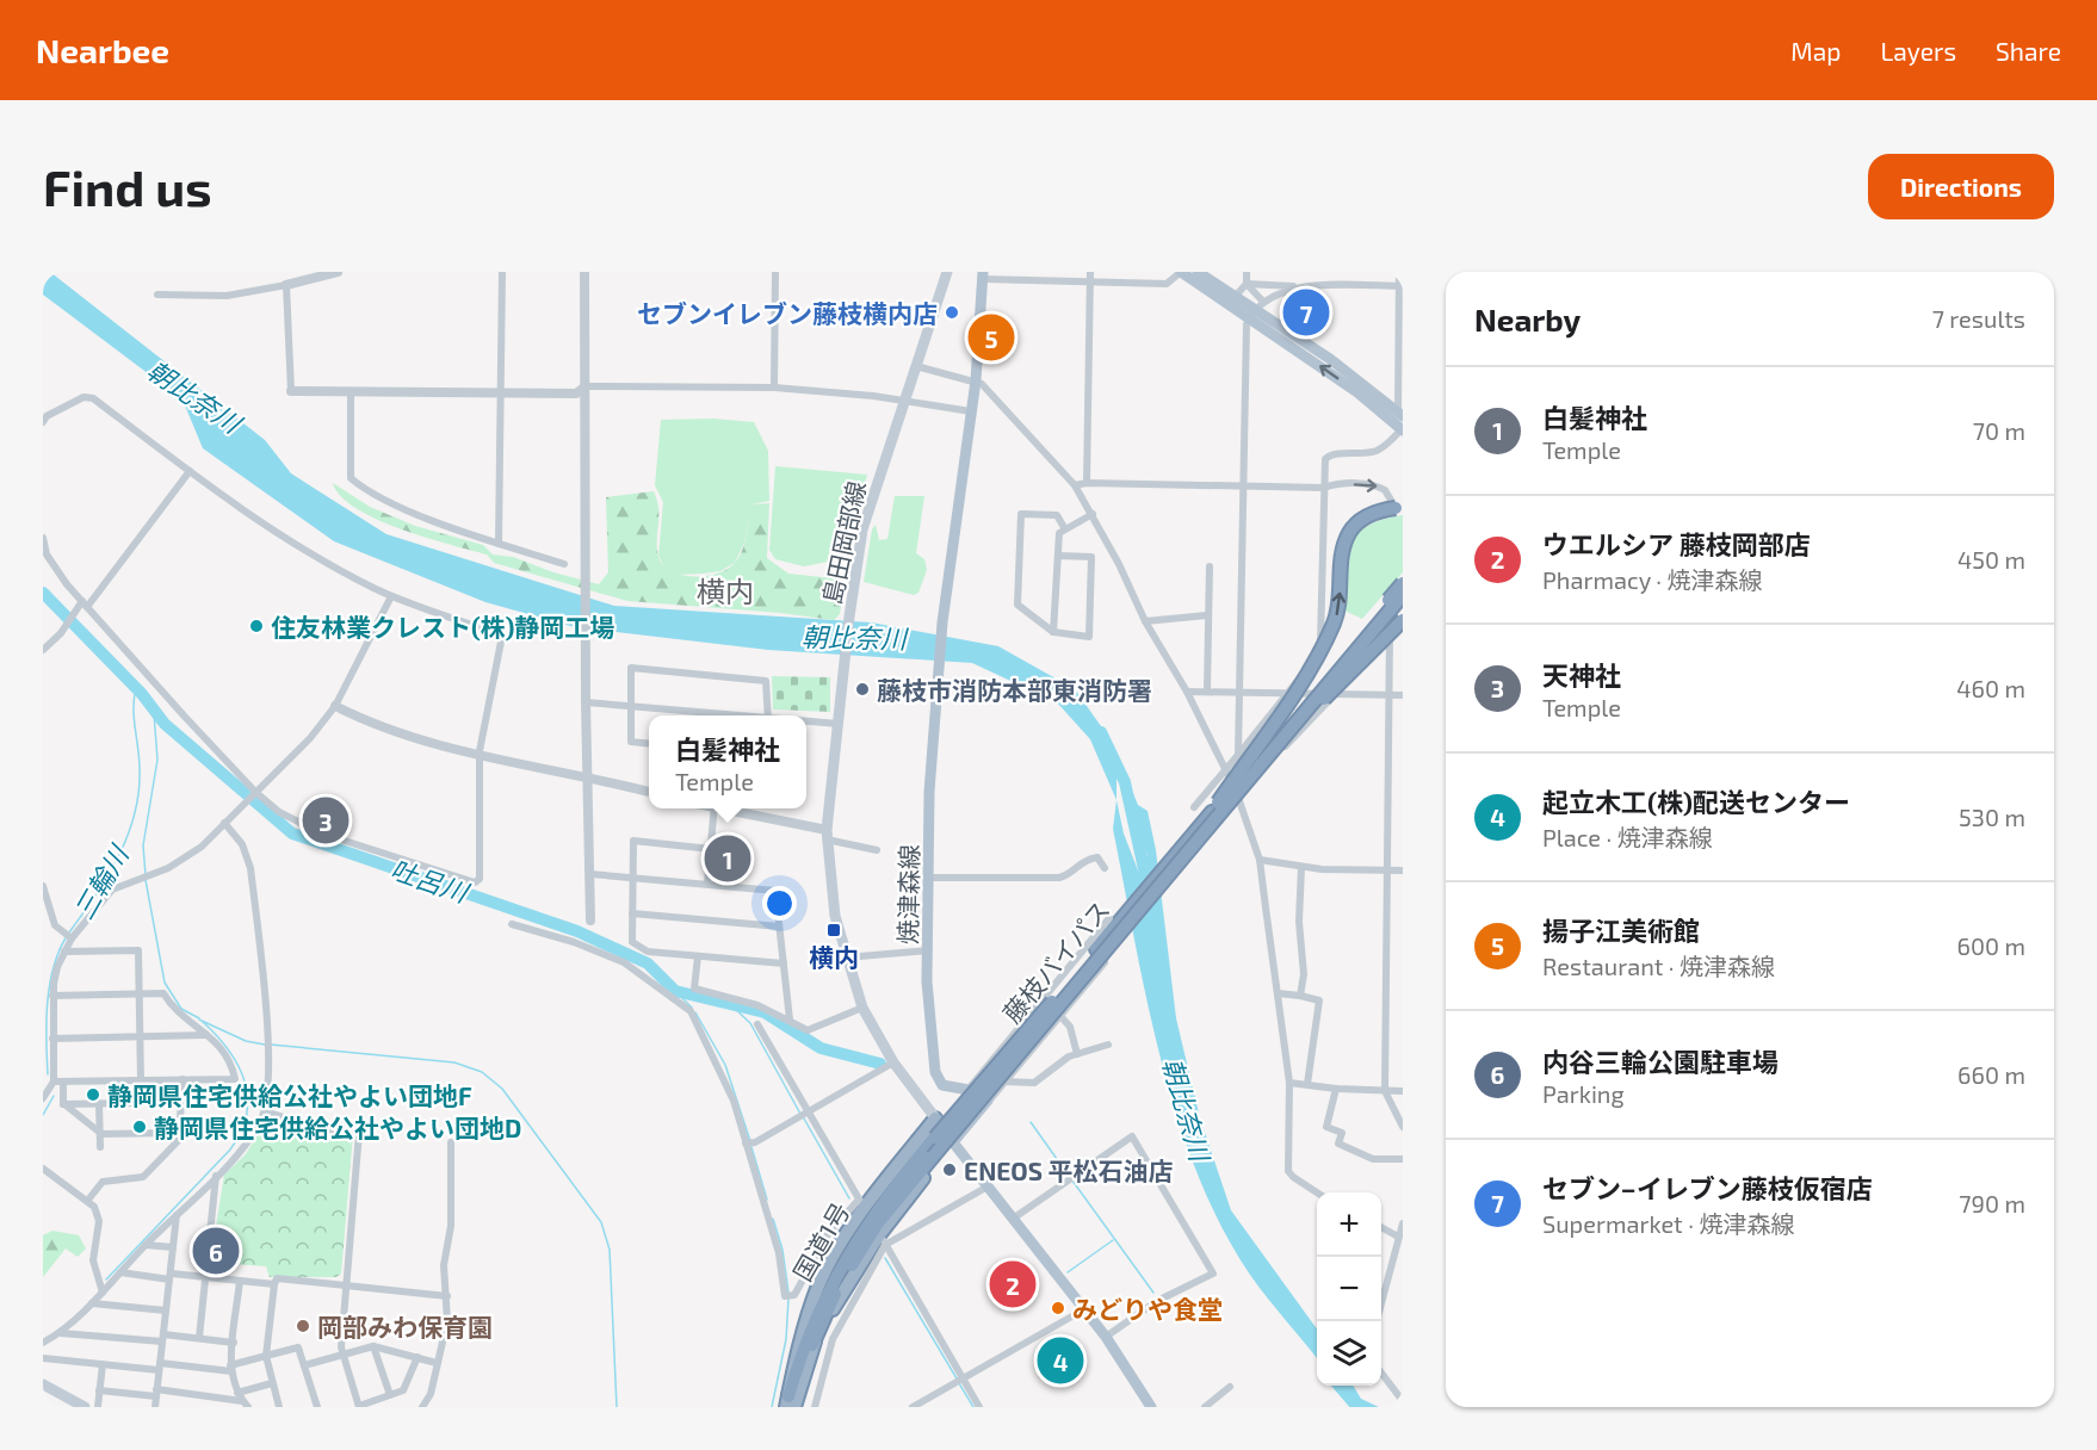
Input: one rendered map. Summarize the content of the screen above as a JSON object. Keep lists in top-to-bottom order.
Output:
{
  "streets": {
    "highway": ["藤枝バイパス", "国道1号"],
    "main road": ["島田岡部線", "焼津森線"]
  },
  "crossings": [
    ["島田岡部線", "国道1号"],
    ["藤枝バイパス", "国道1号"]
  ],
  "districts": ["横内"],
  "water": ["朝比奈川", "吐呂川", "三輪川"],
  "places": {
    "other": [
      "セブンイレブン藤枝横内店",
      "住友林業クレスト(株)静岡工場",
      "藤枝市消防本部東消防署",
      "静岡県住宅供給公社やよい団地F",
      "静岡県住宅供給公社やよい団地D",
      "ENEOS 平松石油店",
      "みどりや食堂",
      "岡部みわ保育園"
    ],
    "transit": ["横内"]
  },
  "page": {
    "header": "Nearbee",
    "nav": ["Map", "Layers", "Share"],
    "buttons": "Directions",
    "title": "Find us",
    "heading": ["Nearby", "7 results"],
    "pins": [
      "7",
      "5",
      "3",
      "1",
      "6",
      "2",
      "4"
    ],
    "list": [
      {
        "mark": "1",
        "name": "白髪神社",
        "note": "Temple",
        "value": "70 m"
      },
      {
        "mark": "2",
        "name": "ウエルシア 藤枝岡部店",
        "note": "Pharmacy · 焼津森線",
        "value": "450 m"
      },
      {
        "mark": "3",
        "name": "天神社",
        "note": "Temple",
        "value": "460 m"
      },
      {
        "mark": "4",
        "name": "起立木工(株)配送センター",
        "note": "Place · 焼津森線",
        "value": "530 m"
      },
      {
        "mark": "5",
        "name": "揚子江美術館",
        "note": "Restaurant · 焼津森線",
        "value": "600 m"
      },
      {
        "mark": "6",
        "name": "内谷三輪公園駐車場",
        "note": "Parking",
        "value": "660 m"
      },
      {
        "mark": "7",
        "name": "セブン−イレブン藤枝仮宿店",
        "note": "Supermarket · 焼津森線",
        "value": "790 m"
      }
    ],
    "popup": ["白髪神社", "Temple"],
    "map_buttons": ["+", "−"]
  }
}
